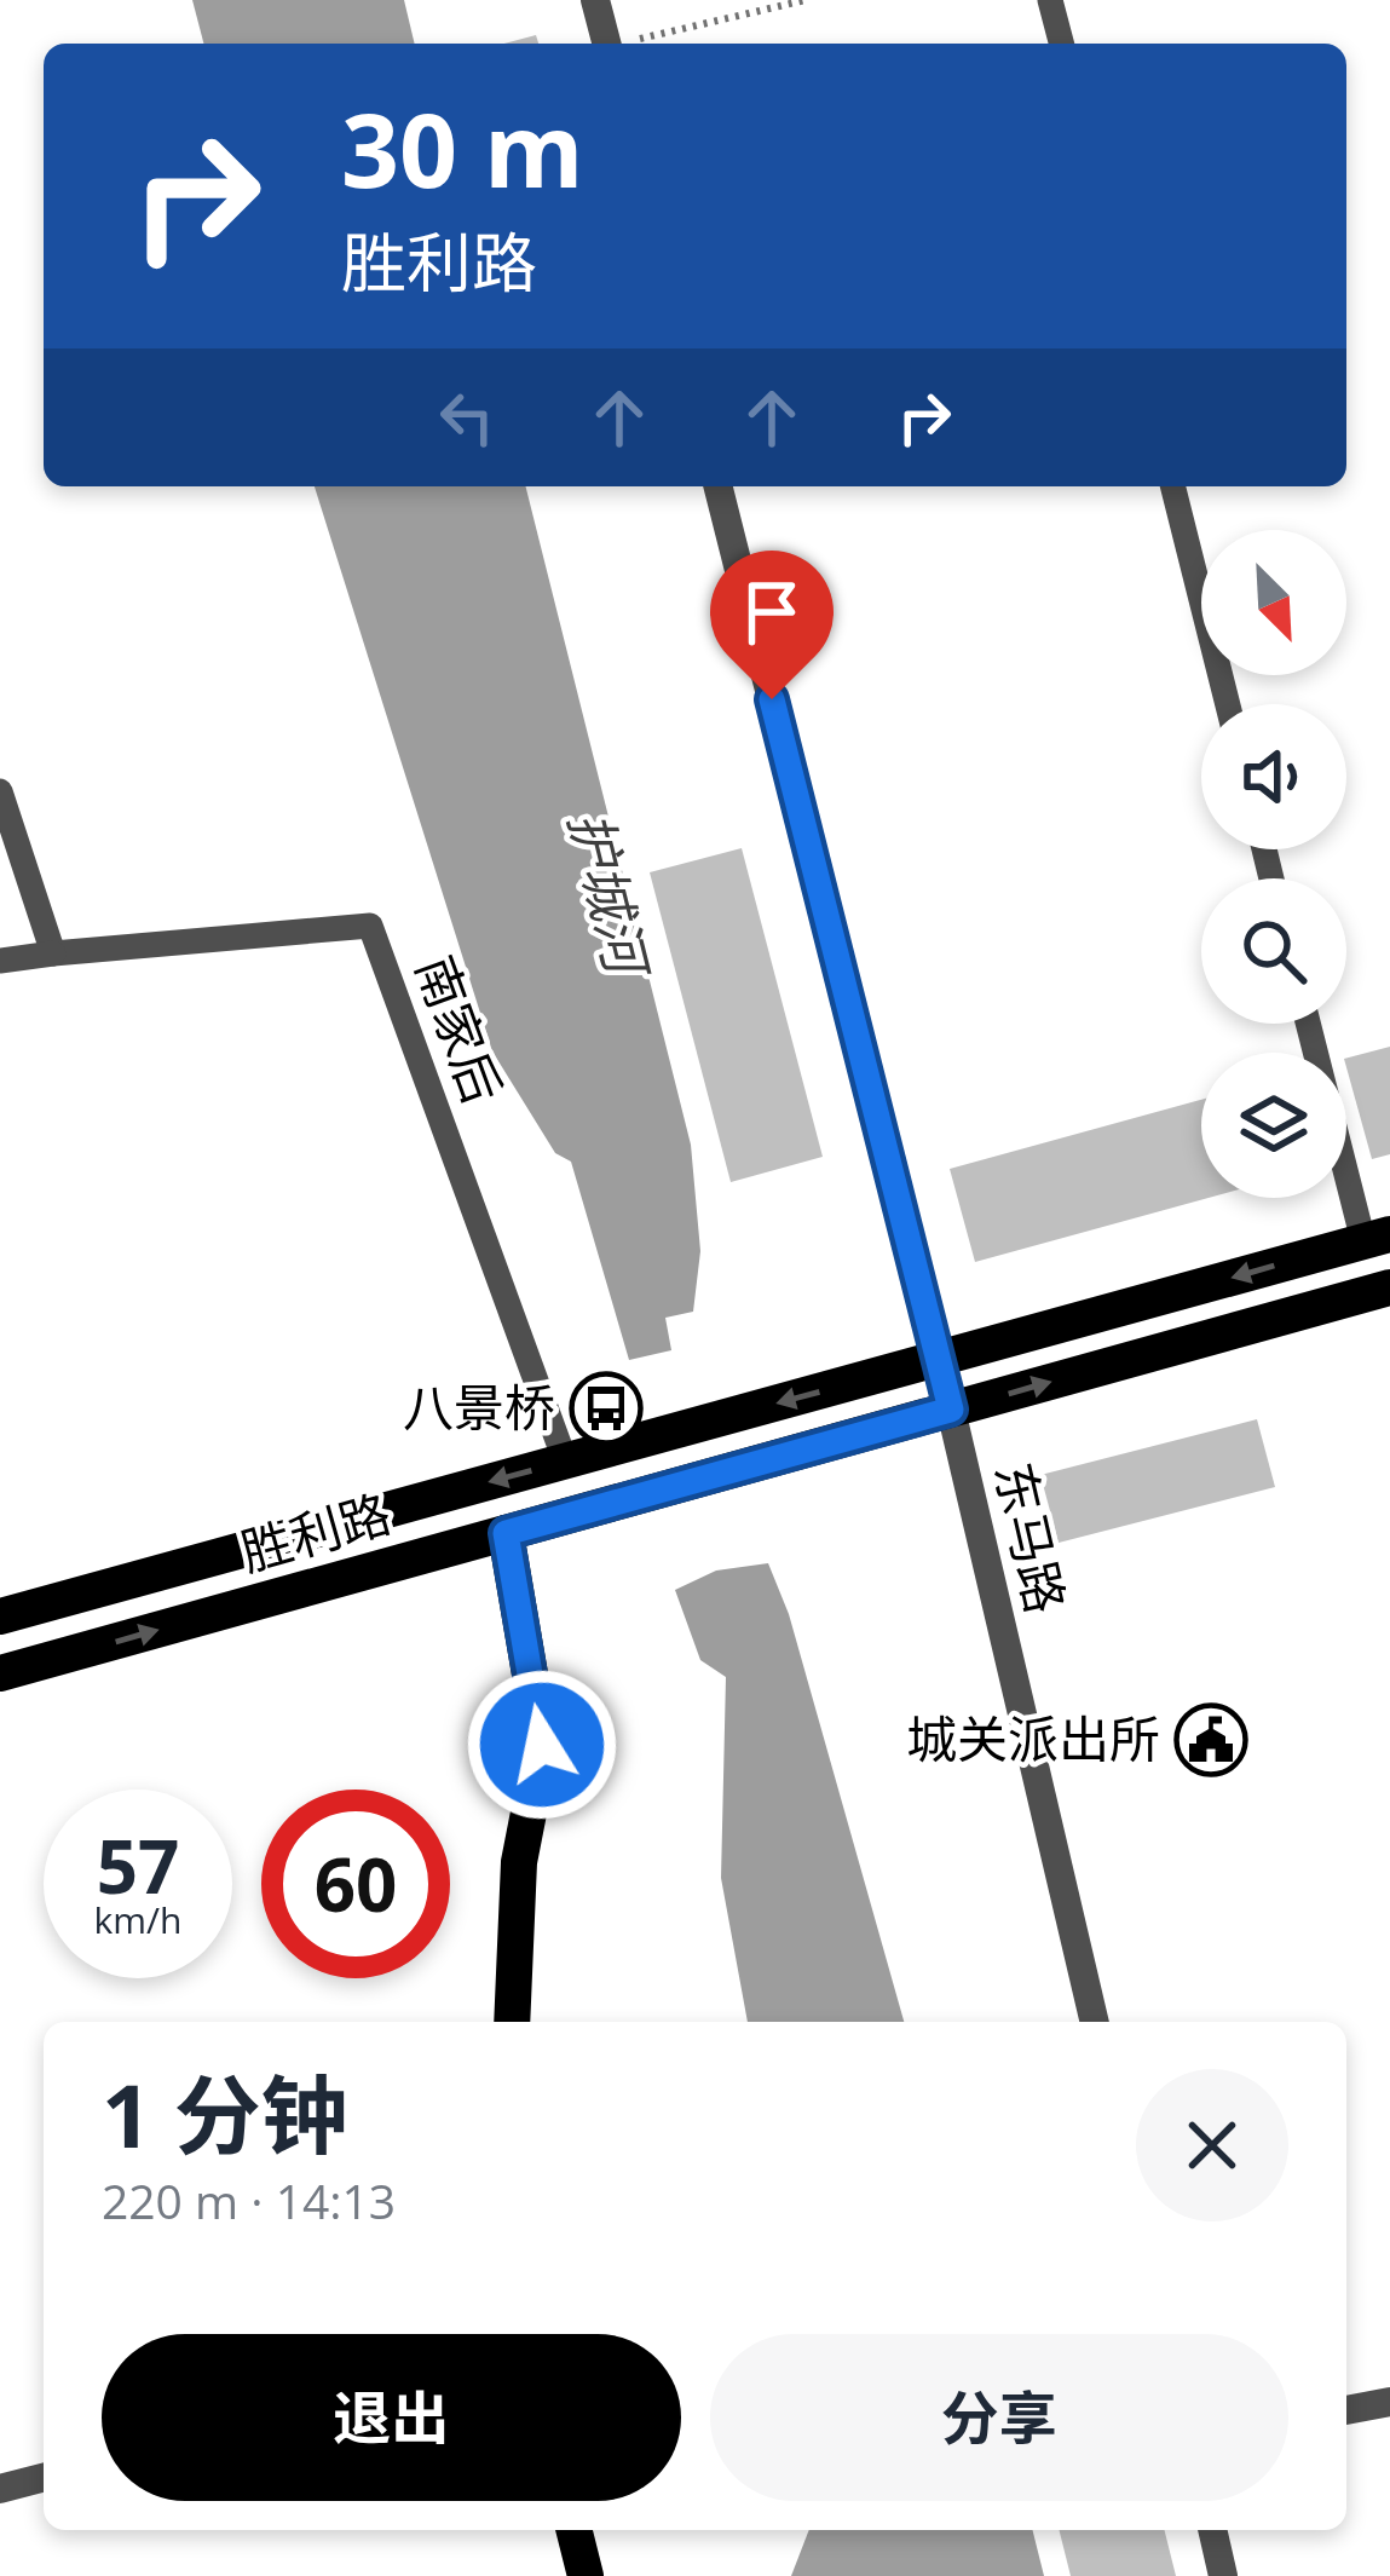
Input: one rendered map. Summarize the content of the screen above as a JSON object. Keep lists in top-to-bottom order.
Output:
{
  "streets": {
    "main road": ["胜利路"],
    "street": ["东马路"],
    "lane": ["南家后"]
  },
  "crossings": [
    ["南家后", "胜利路"],
    ["胜利路", "东马路"]
  ],
  "water": ["护城河"],
  "places": {
    "bus stop": ["八景桥"],
    "public building": ["城关派出所"]
  },
  "north": "bottom right",
  "page": {
    "turn": ["30 m", "胜利路"],
    "speed": "57 km/h",
    "limit": "60",
    "heading": ["1 分钟", "220 m · 14:13"],
    "buttons": ["退出", "分享"]
  }
}
